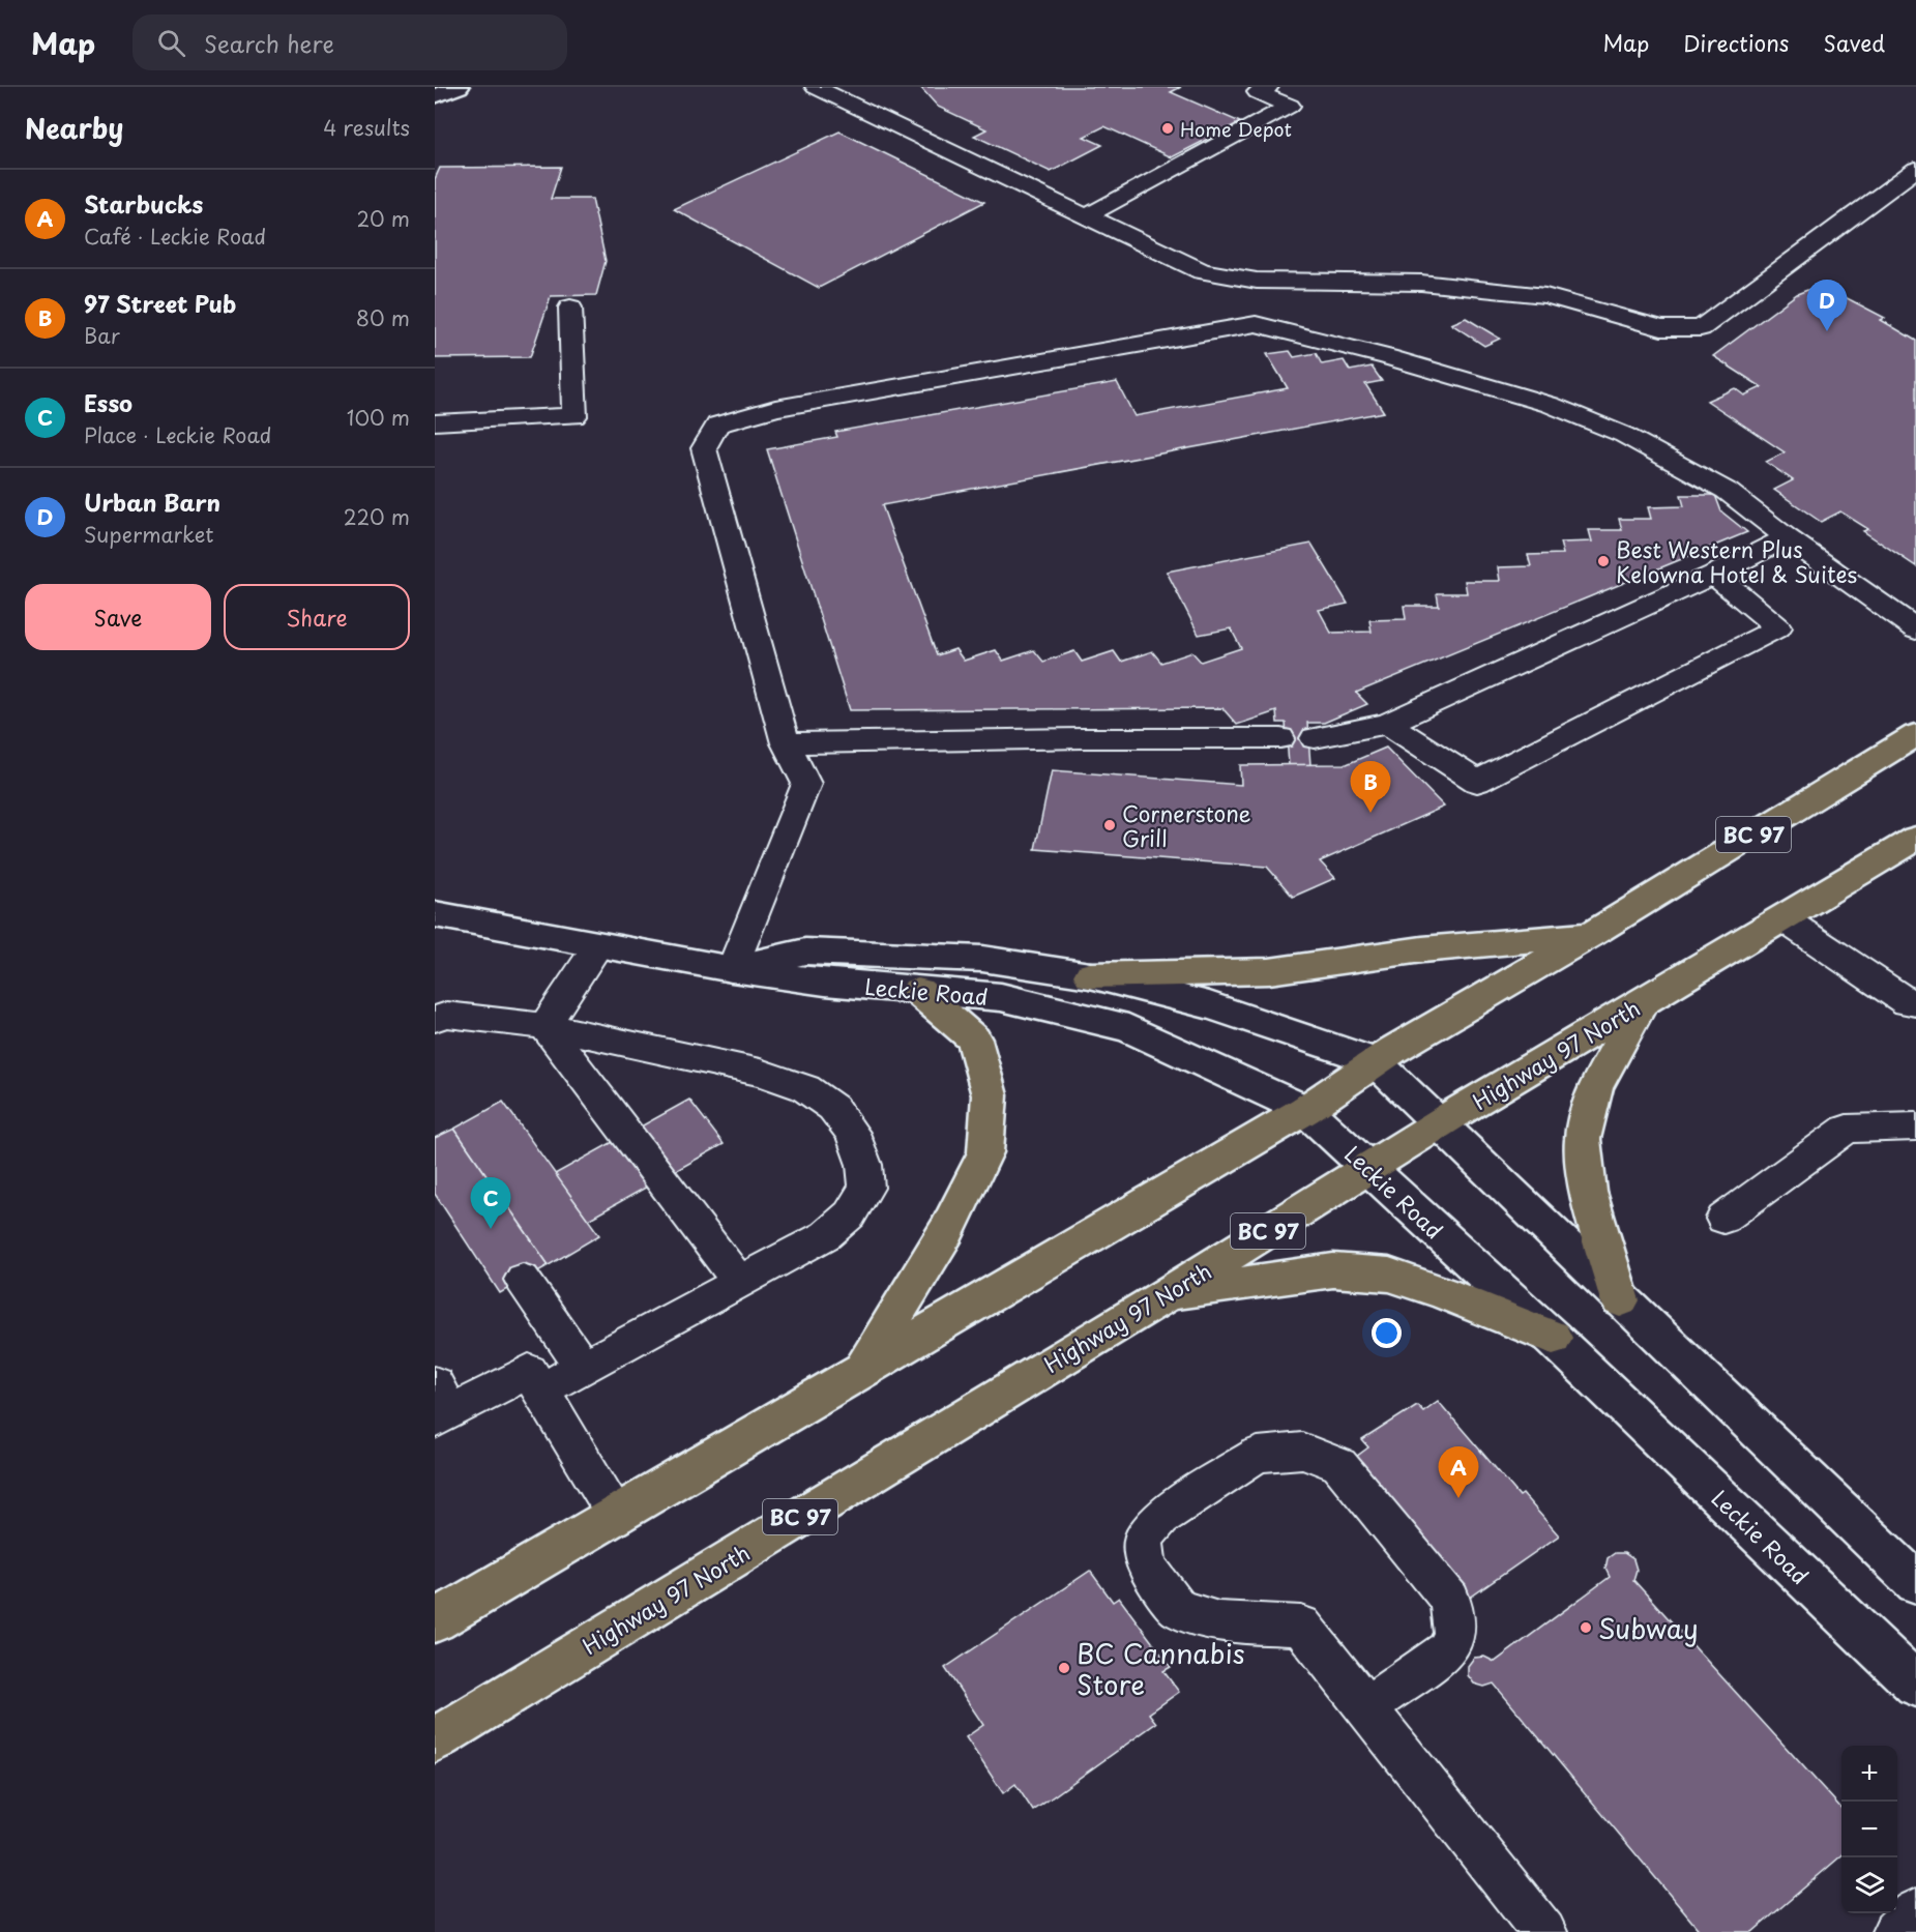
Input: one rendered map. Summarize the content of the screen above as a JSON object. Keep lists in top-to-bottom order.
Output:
{
  "streets": {
    "highway": ["BC 97", "Highway 97 North"],
    "main road": ["Leckie Road"]
  },
  "crossings": [
    ["BC 97", "Leckie Road"],
    ["Leckie Road", "Highway 97 North"]
  ],
  "places": [
    "Home Depot",
    "Best Western Plus Kelowna Hotel & Suites",
    "Cornerstone Grill",
    "Subway",
    "BC Cannabis Store"
  ],
  "page": {
    "header": "Map",
    "search": "Search here",
    "nav": ["Map", "Directions", "Saved"],
    "heading": ["Nearby", "4 results"],
    "list": [
      {
        "mark": "A",
        "name": "Starbucks",
        "note": "Café · Leckie Road",
        "value": "20 m"
      },
      {
        "mark": "B",
        "name": "97 Street Pub",
        "note": "Bar",
        "value": "80 m"
      },
      {
        "mark": "C",
        "name": "Esso",
        "note": "Place · Leckie Road",
        "value": "100 m"
      },
      {
        "mark": "D",
        "name": "Urban Barn",
        "note": "Supermarket",
        "value": "220 m"
      }
    ],
    "pins": [
      "D",
      "B",
      "C",
      "A"
    ],
    "buttons": ["Save", "Share"],
    "map_buttons": ["+", "−"]
  }
}
